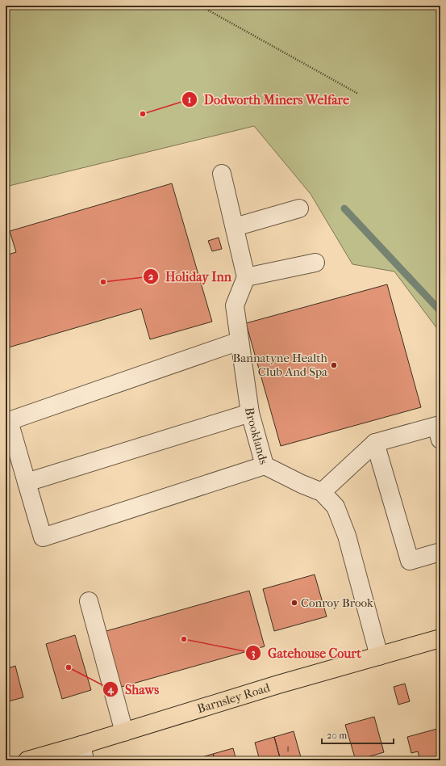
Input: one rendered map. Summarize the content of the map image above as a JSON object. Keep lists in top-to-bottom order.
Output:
{
  "streets": {
    "main road": ["Barnsley Road"],
    "lane": ["Brooklands"]
  },
  "crossings": [
    ["Brooklands", "Barnsley Road"]
  ],
  "places": [
    "Dodworth Miners Welfare",
    "Holiday Inn",
    "Bannatyne Health Club And Spa",
    "Conroy Brook",
    "Gatehouse Court",
    "Shaws"
  ],
  "house_numbers": ["1"],
  "scale_bar": "20 m"
}
